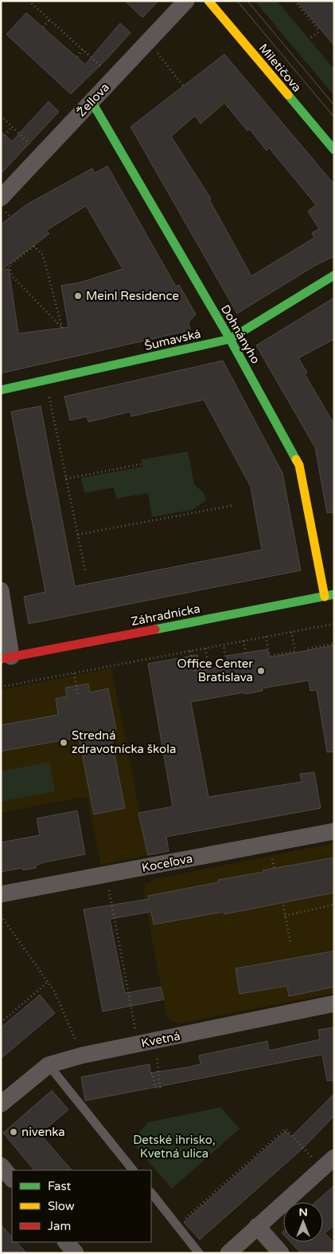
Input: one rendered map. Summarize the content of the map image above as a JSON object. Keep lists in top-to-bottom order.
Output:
{
  "streets": {
    "street": [
      "Miletičova",
      "Žellova",
      "Dohnányho",
      "Šumavská",
      "Záhradnícka",
      "Koceľova",
      "Kvetná"
    ]
  },
  "crossings": [
    ["Žellova", "Dohnányho"],
    ["Dohnányho", "Šumavská"],
    ["Dohnányho", "Záhradnícka"]
  ],
  "parks": ["Detské ihrisko, Kvetná ulica"],
  "places": [
    "Meinl Residence",
    "Office Center Bratislava",
    "Stredná zdravotnícka škola",
    "nivenka"
  ],
  "legend": ["Fast", "Slow", "Jam"],
  "north": "top"
}
